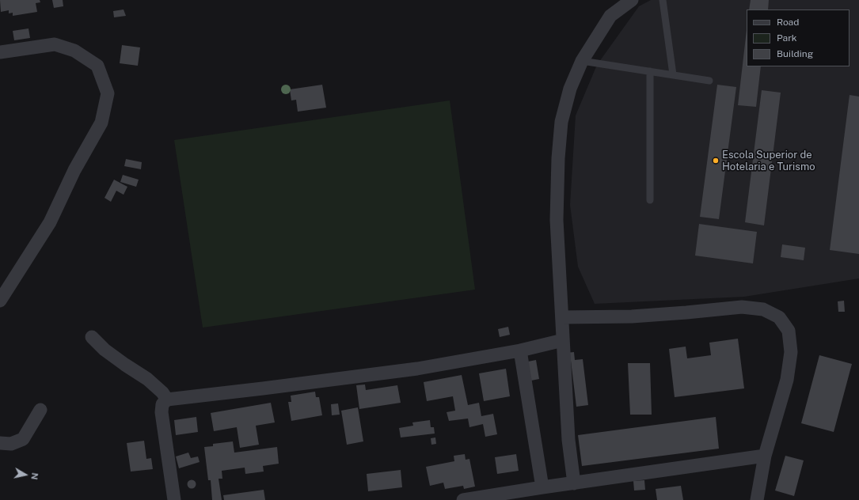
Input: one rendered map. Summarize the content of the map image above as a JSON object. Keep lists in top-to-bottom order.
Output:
{
  "places": ["Escola Superior de Hotelaria e Turismo"],
  "legend": ["Road", "Park", "Building"],
  "north": "right"
}
